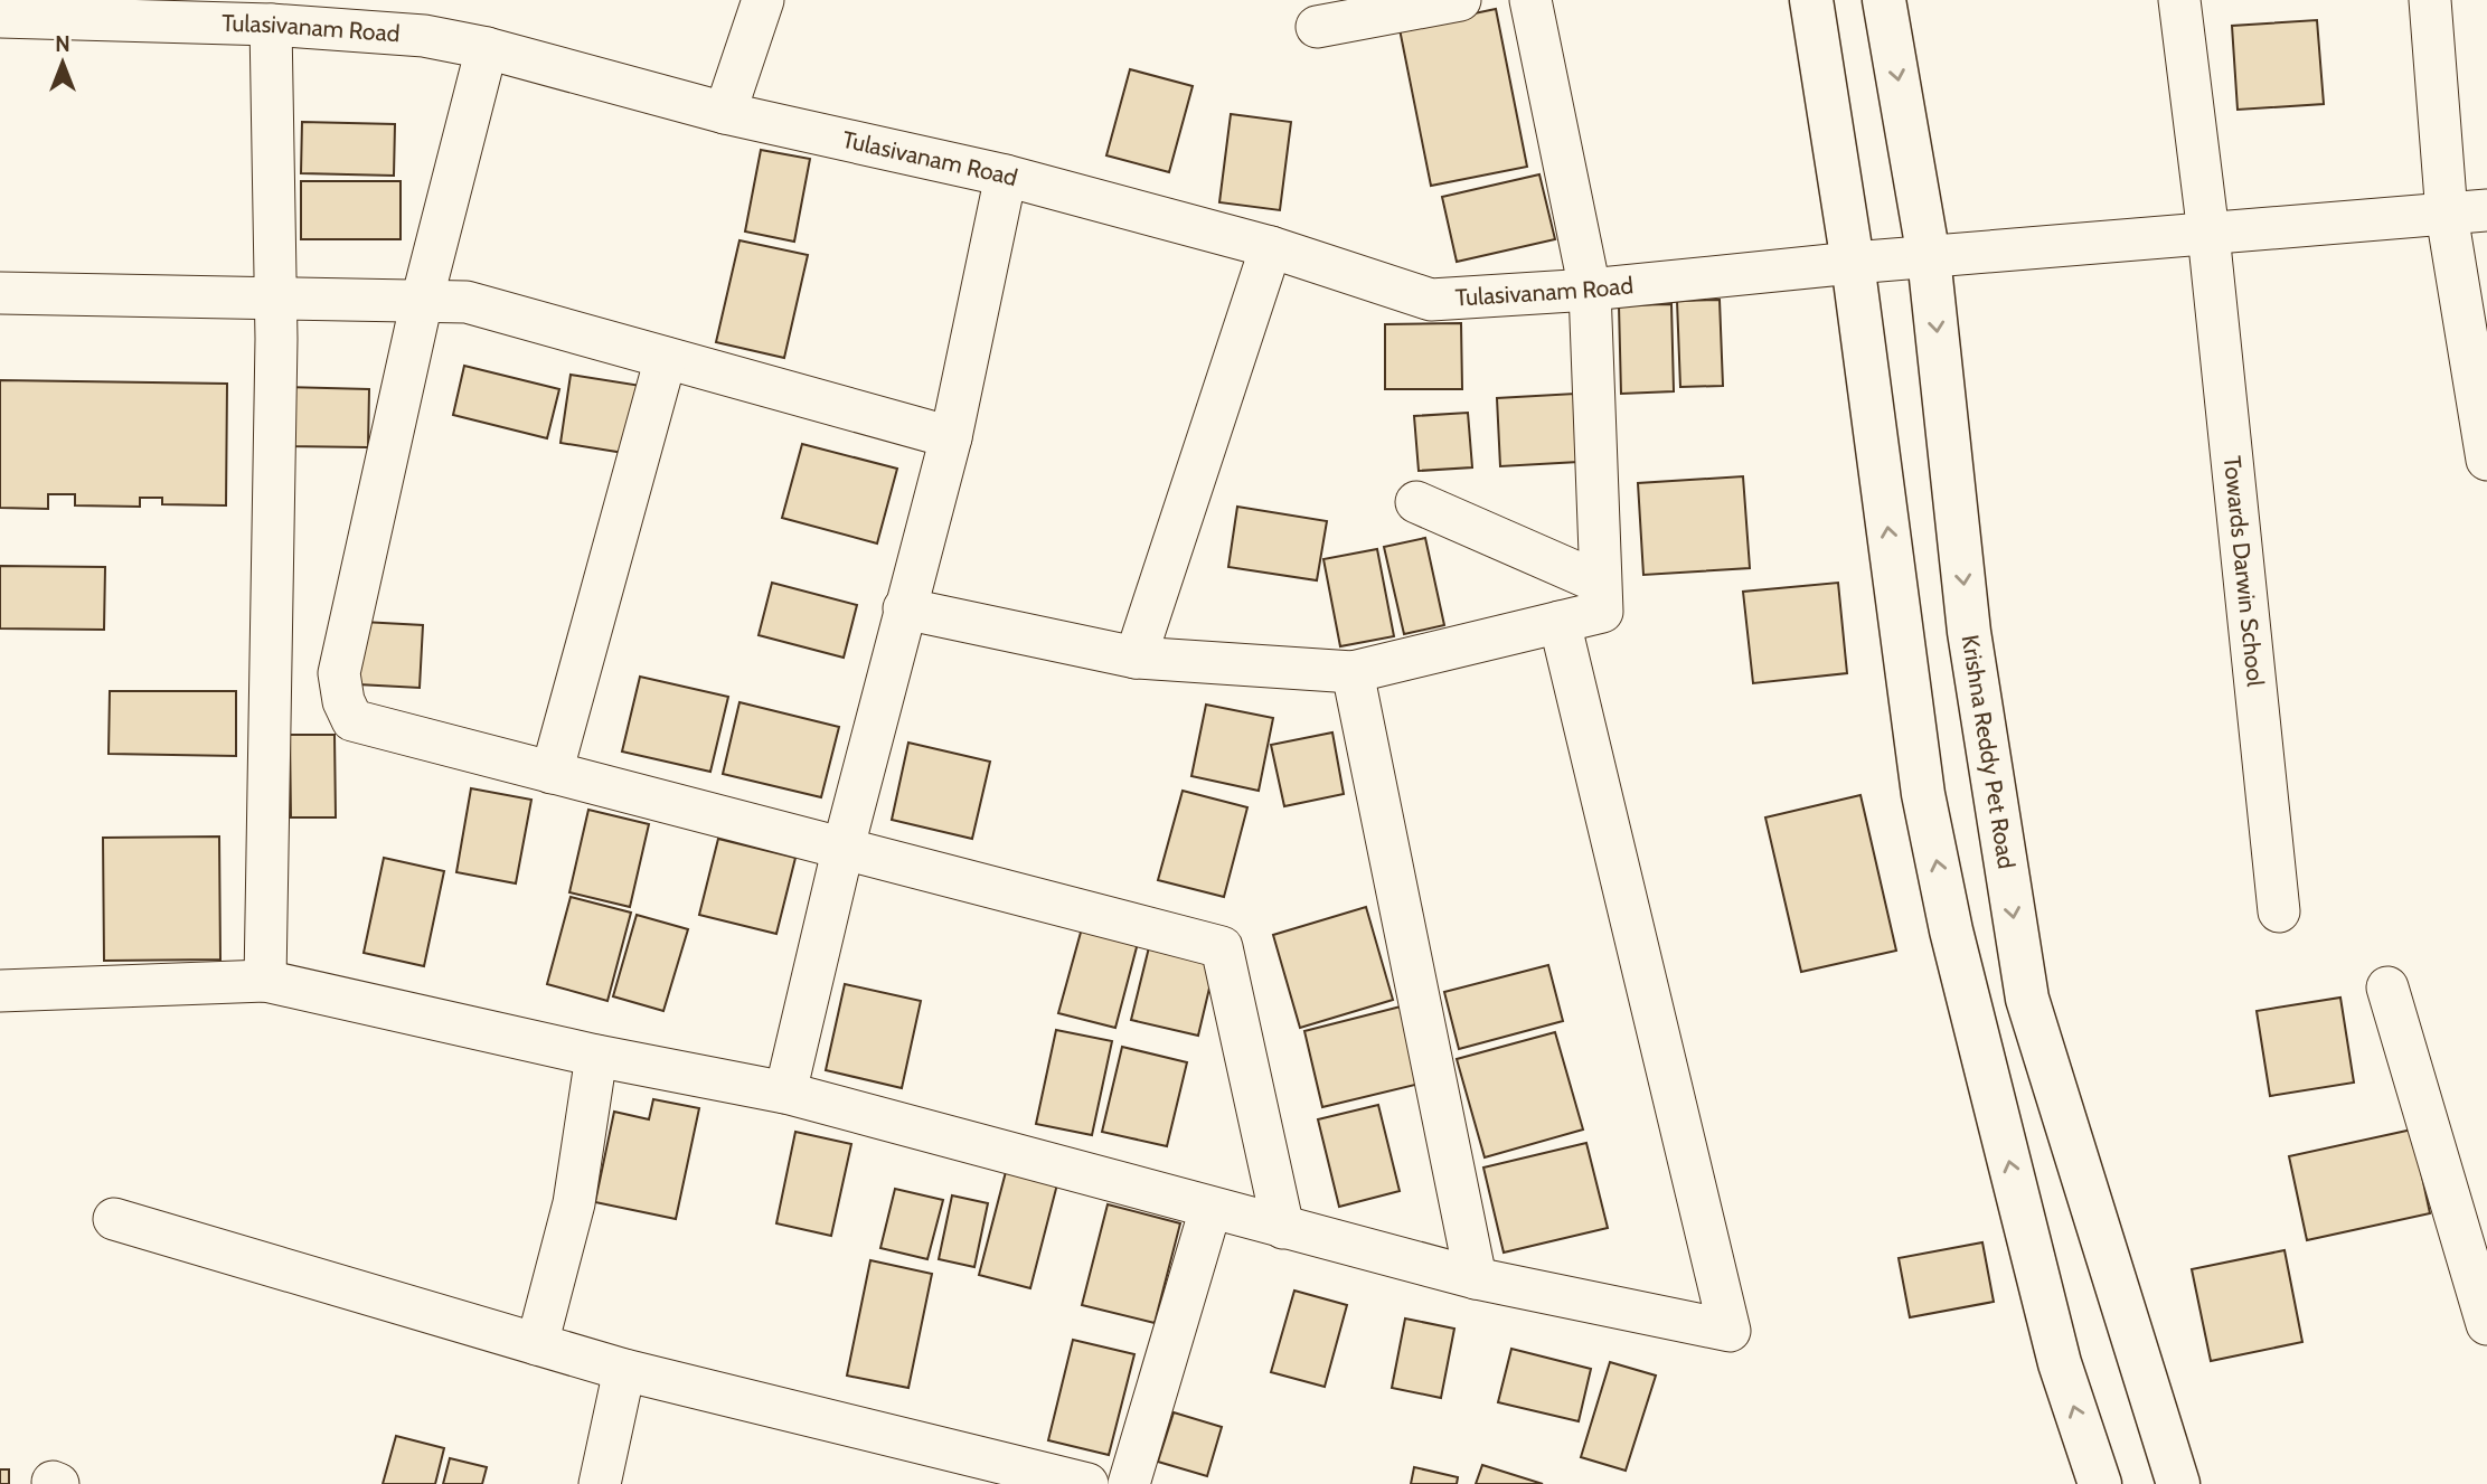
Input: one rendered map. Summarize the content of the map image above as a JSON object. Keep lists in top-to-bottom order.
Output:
{
  "streets": {
    "main road": ["Krishna Reddy Pet Road"],
    "street": ["Tulasivanam Road", "Towards Darwin School"]
  },
  "crossings": [
    ["Tulasivanam Road", "Towards Darwin School"],
    ["Tulasivanam Road", "Krishna Reddy Pet Road"]
  ],
  "north": "top"
}
